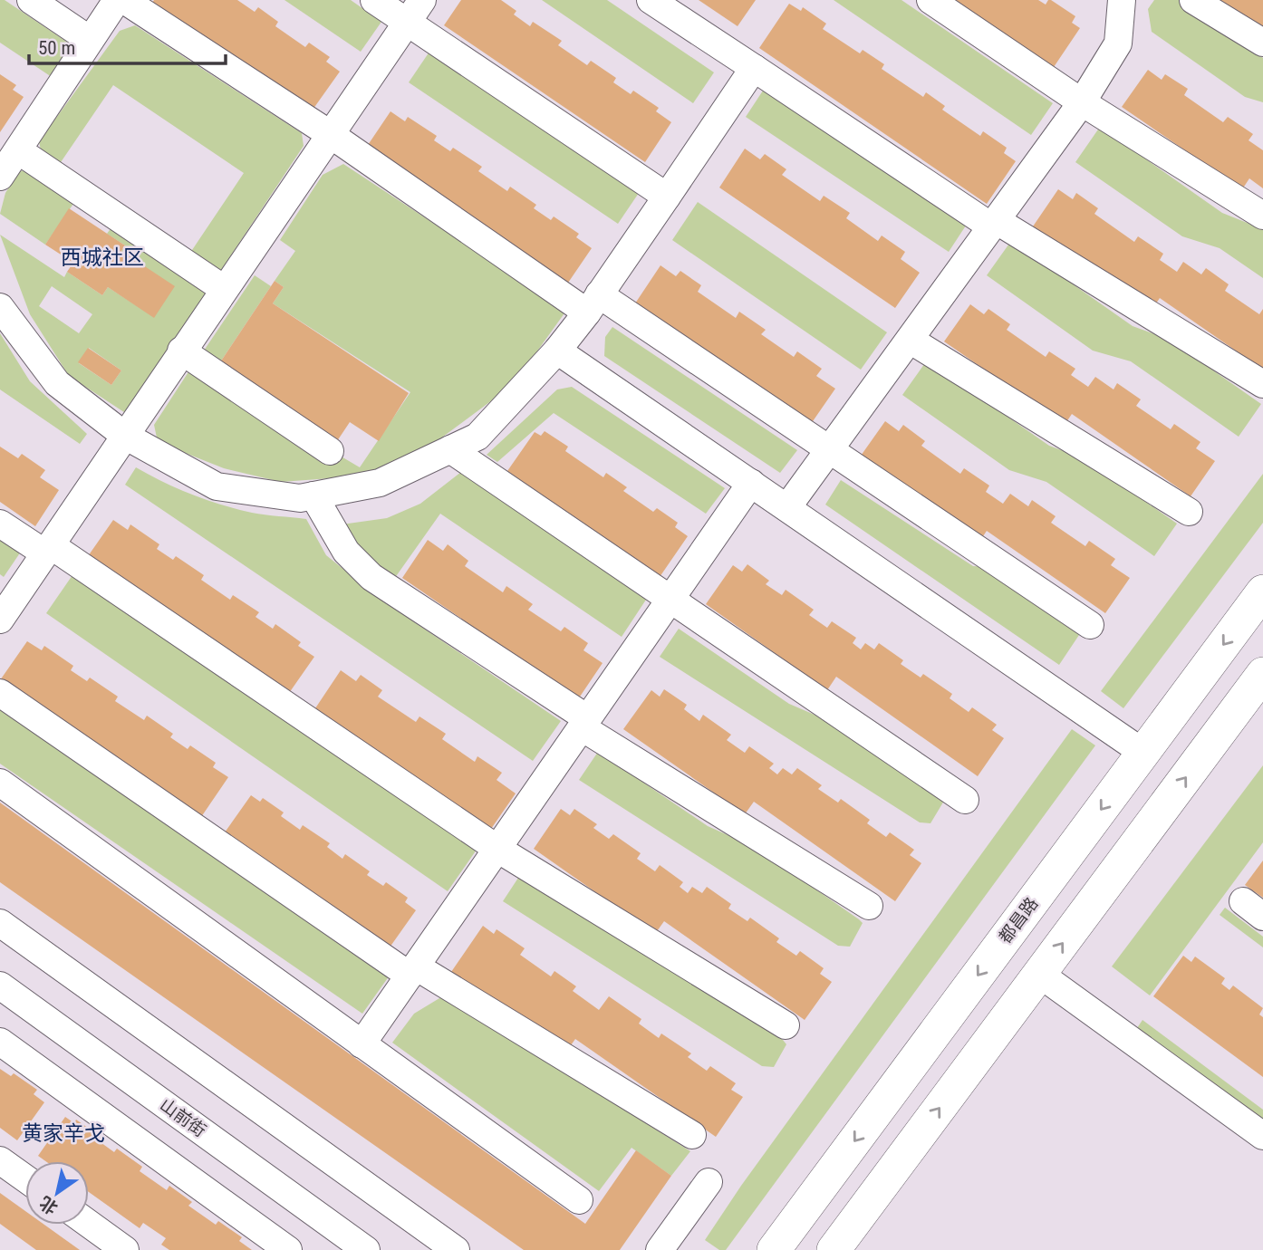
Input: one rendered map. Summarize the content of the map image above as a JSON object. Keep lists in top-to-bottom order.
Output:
{
  "streets": {
    "main road": ["都昌路"],
    "street": ["山前街"]
  },
  "districts": ["西城社区", "黄家辛戈"],
  "scale_bar": "50 m",
  "north": "bottom left"
}
